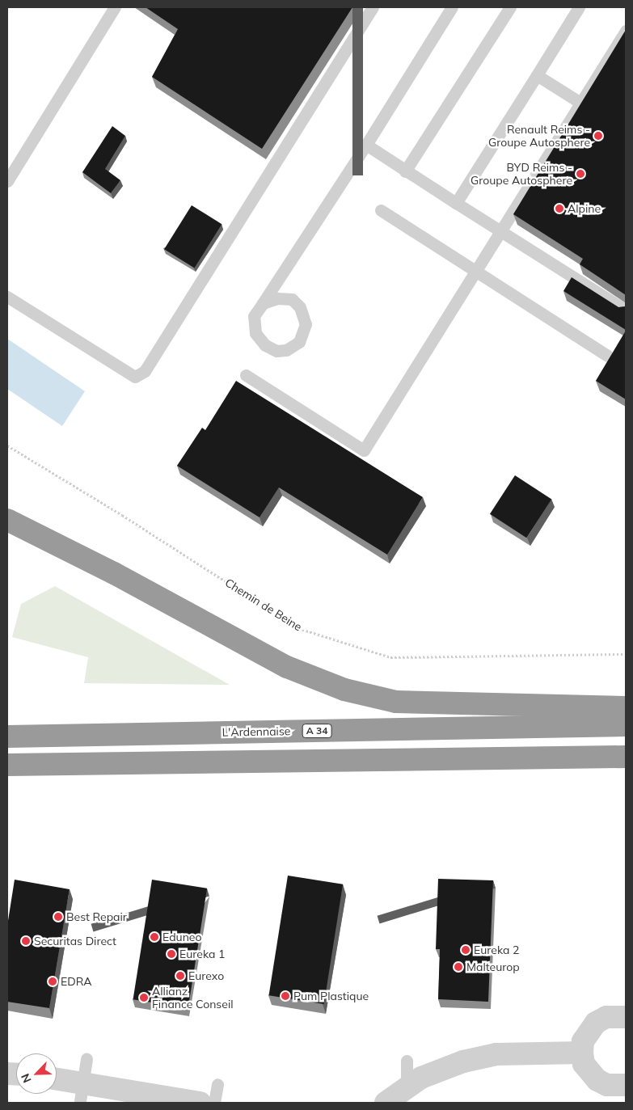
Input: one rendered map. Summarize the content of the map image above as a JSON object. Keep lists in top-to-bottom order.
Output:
{
  "streets": {
    "highway": ["A 34", "L'Ardennaise"],
    "path": ["Chemin de Beine"]
  },
  "places": [
    "Renault Reims - Groupe Autosphere",
    "BYD Reims - Groupe Autosphere",
    "Alpine",
    "Best Repair",
    "Eduneo",
    "Securitas Direct",
    "Eureka 2",
    "Eureka 1",
    "Malteurop",
    "Eurexo",
    "EDRA",
    "Pum Plastique",
    "Allianz Finance Conseil"
  ],
  "north": "bottom left"
}
